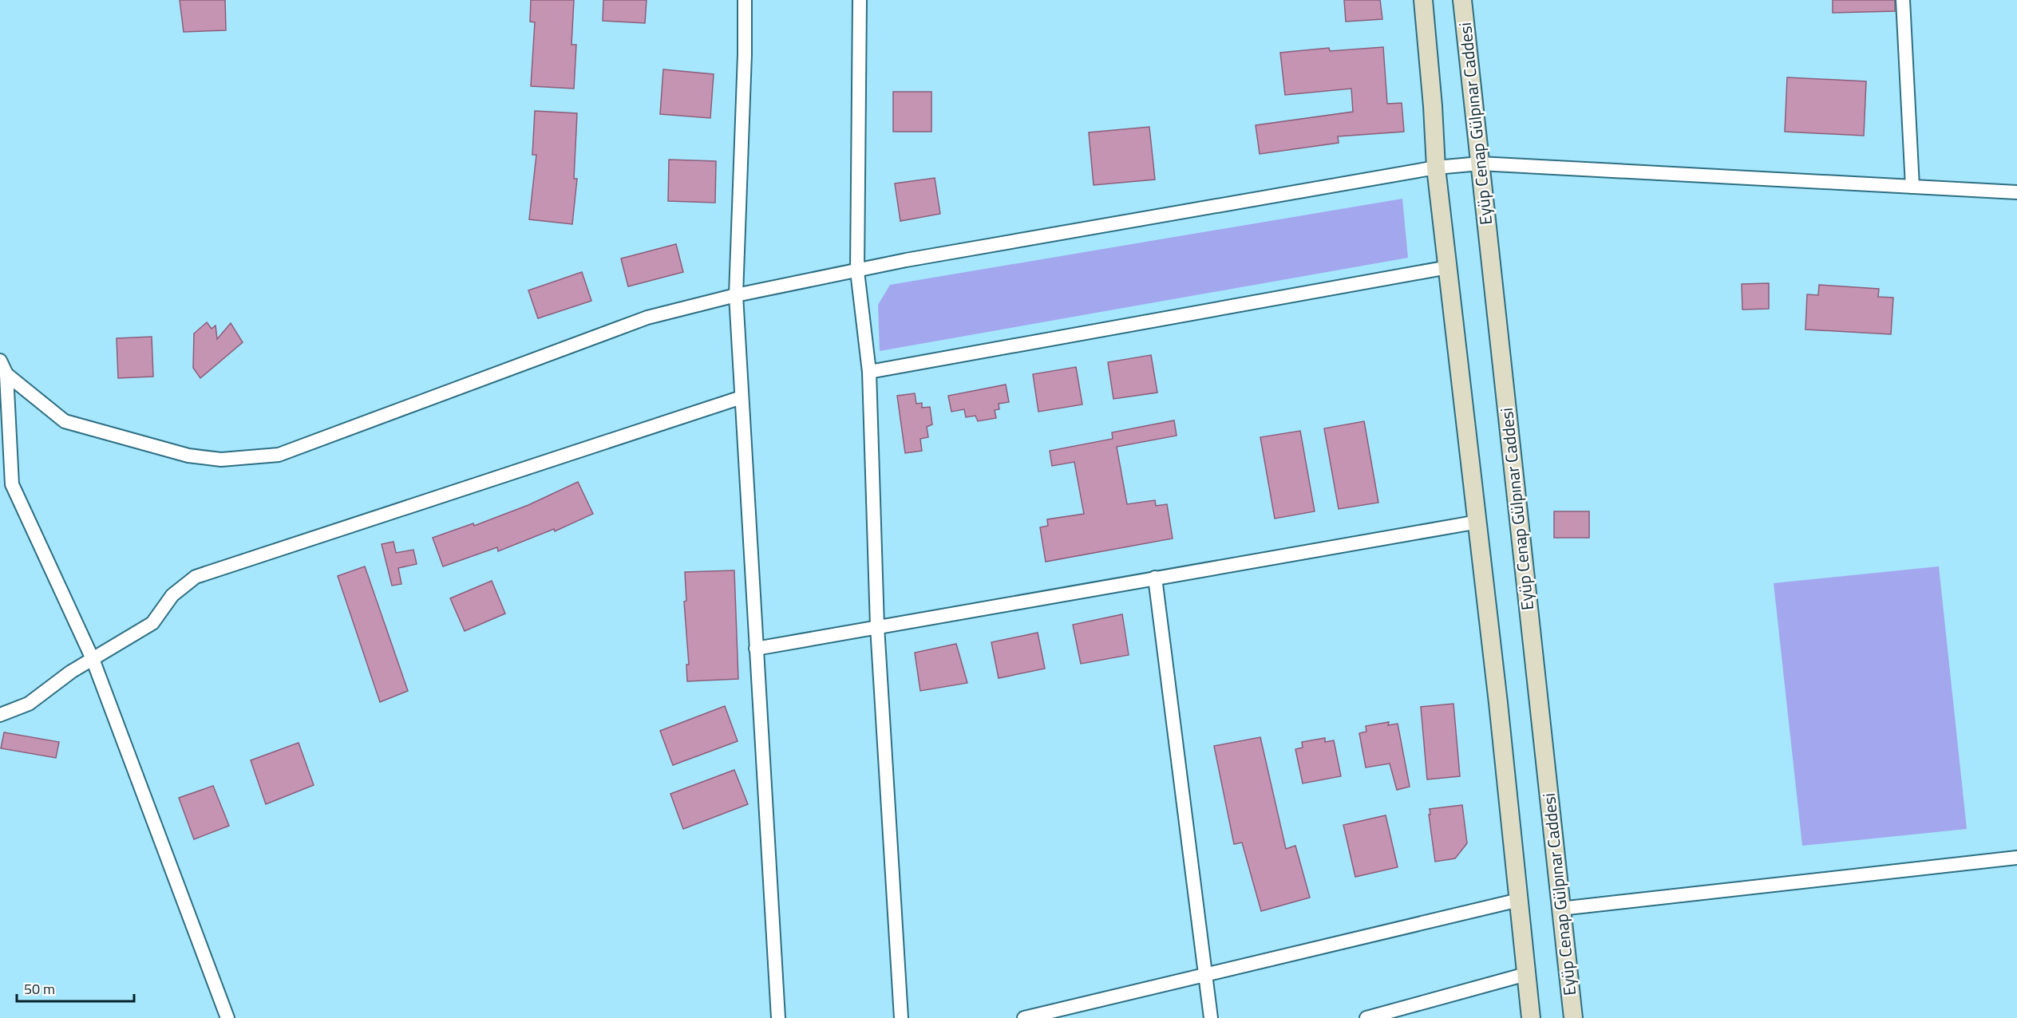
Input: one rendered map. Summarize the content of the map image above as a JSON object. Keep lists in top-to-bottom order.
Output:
{
  "streets": {
    "main road": ["Eyüp Cenap Gülpınar Caddesi"]
  },
  "scale_bar": "50 m"
}
